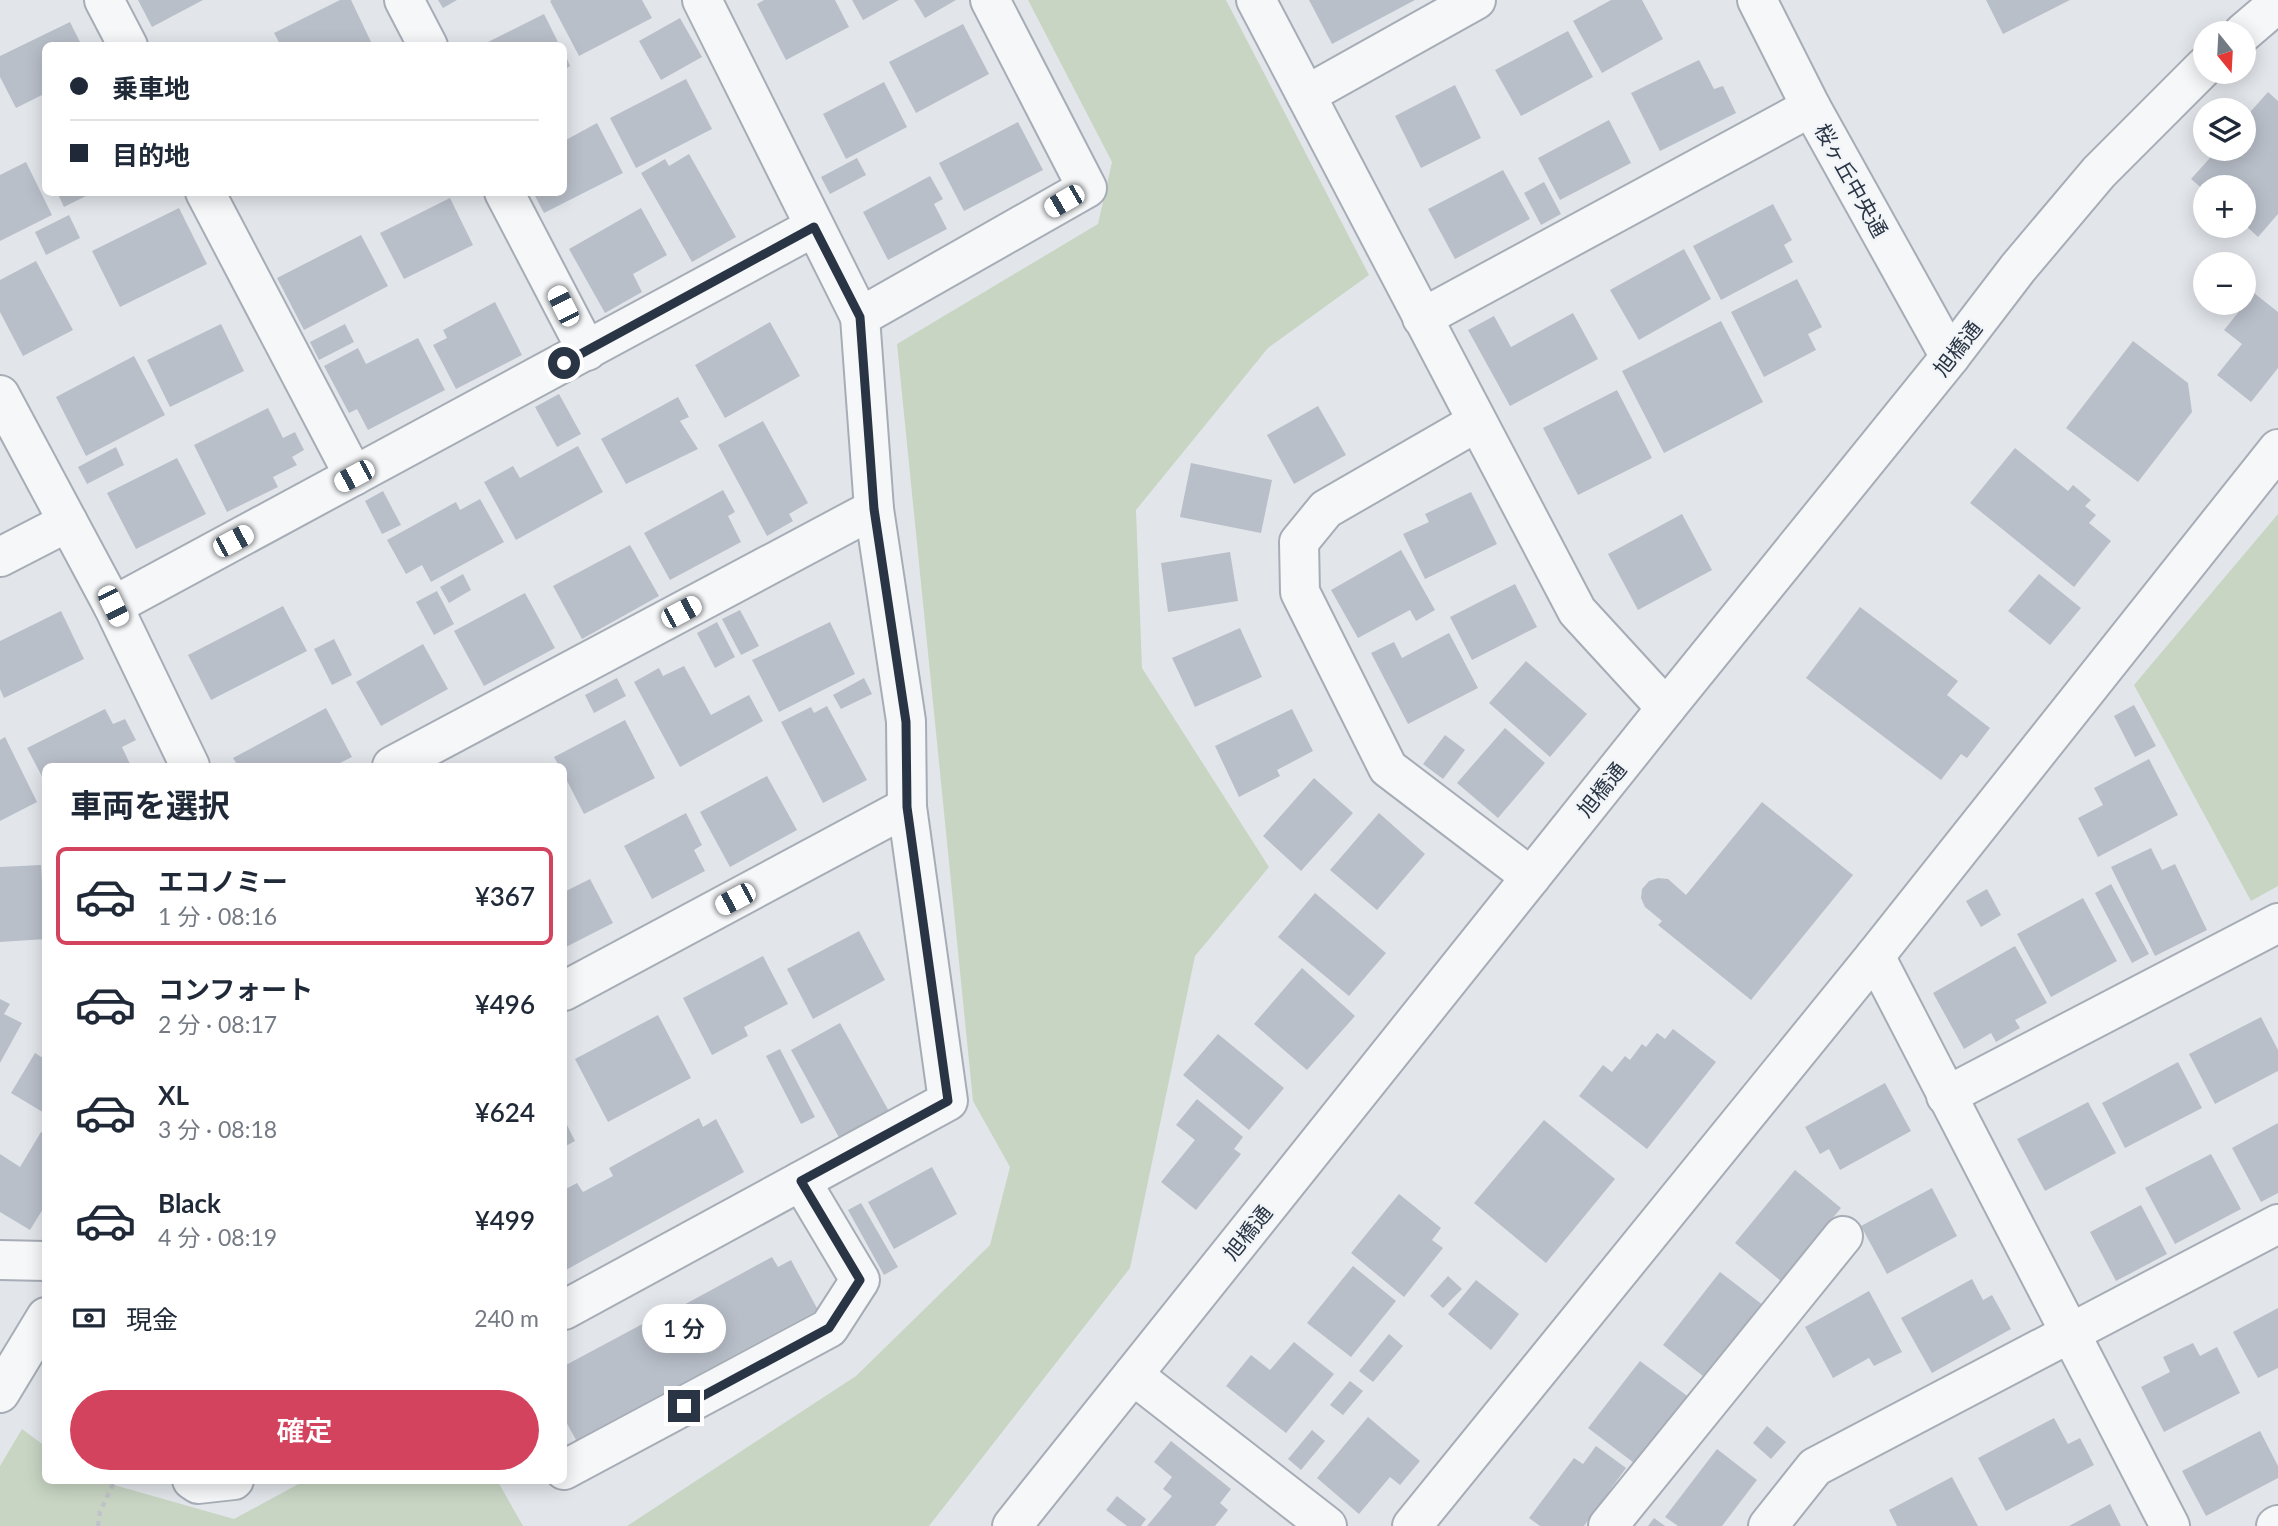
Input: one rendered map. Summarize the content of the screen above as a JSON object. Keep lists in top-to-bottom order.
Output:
{
  "streets": {
    "street": ["桜ヶ丘中央通", "旭橋通"]
  },
  "crossings": [
    ["桜ヶ丘中央通", "旭橋通"]
  ],
  "north": "bottom",
  "page": {
    "map_buttons": ["+", "−"],
    "banner": ["乗車地", "目的地"],
    "heading": "車両を選択",
    "list": [
      {
        "name": "エコノミー",
        "note": "1 分 · 08:16",
        "value": "¥367"
      },
      {
        "name": "コンフォート",
        "note": "2 分 · 08:17",
        "value": "¥496"
      },
      {
        "name": "XL",
        "note": "3 分 · 08:18",
        "value": "¥624"
      },
      {
        "name": "Black",
        "note": "4 分 · 08:19",
        "value": "¥499"
      }
    ],
    "pay": ["現金", "240 m"],
    "bubble": "1 分",
    "buttons": "確定"
  }
}
